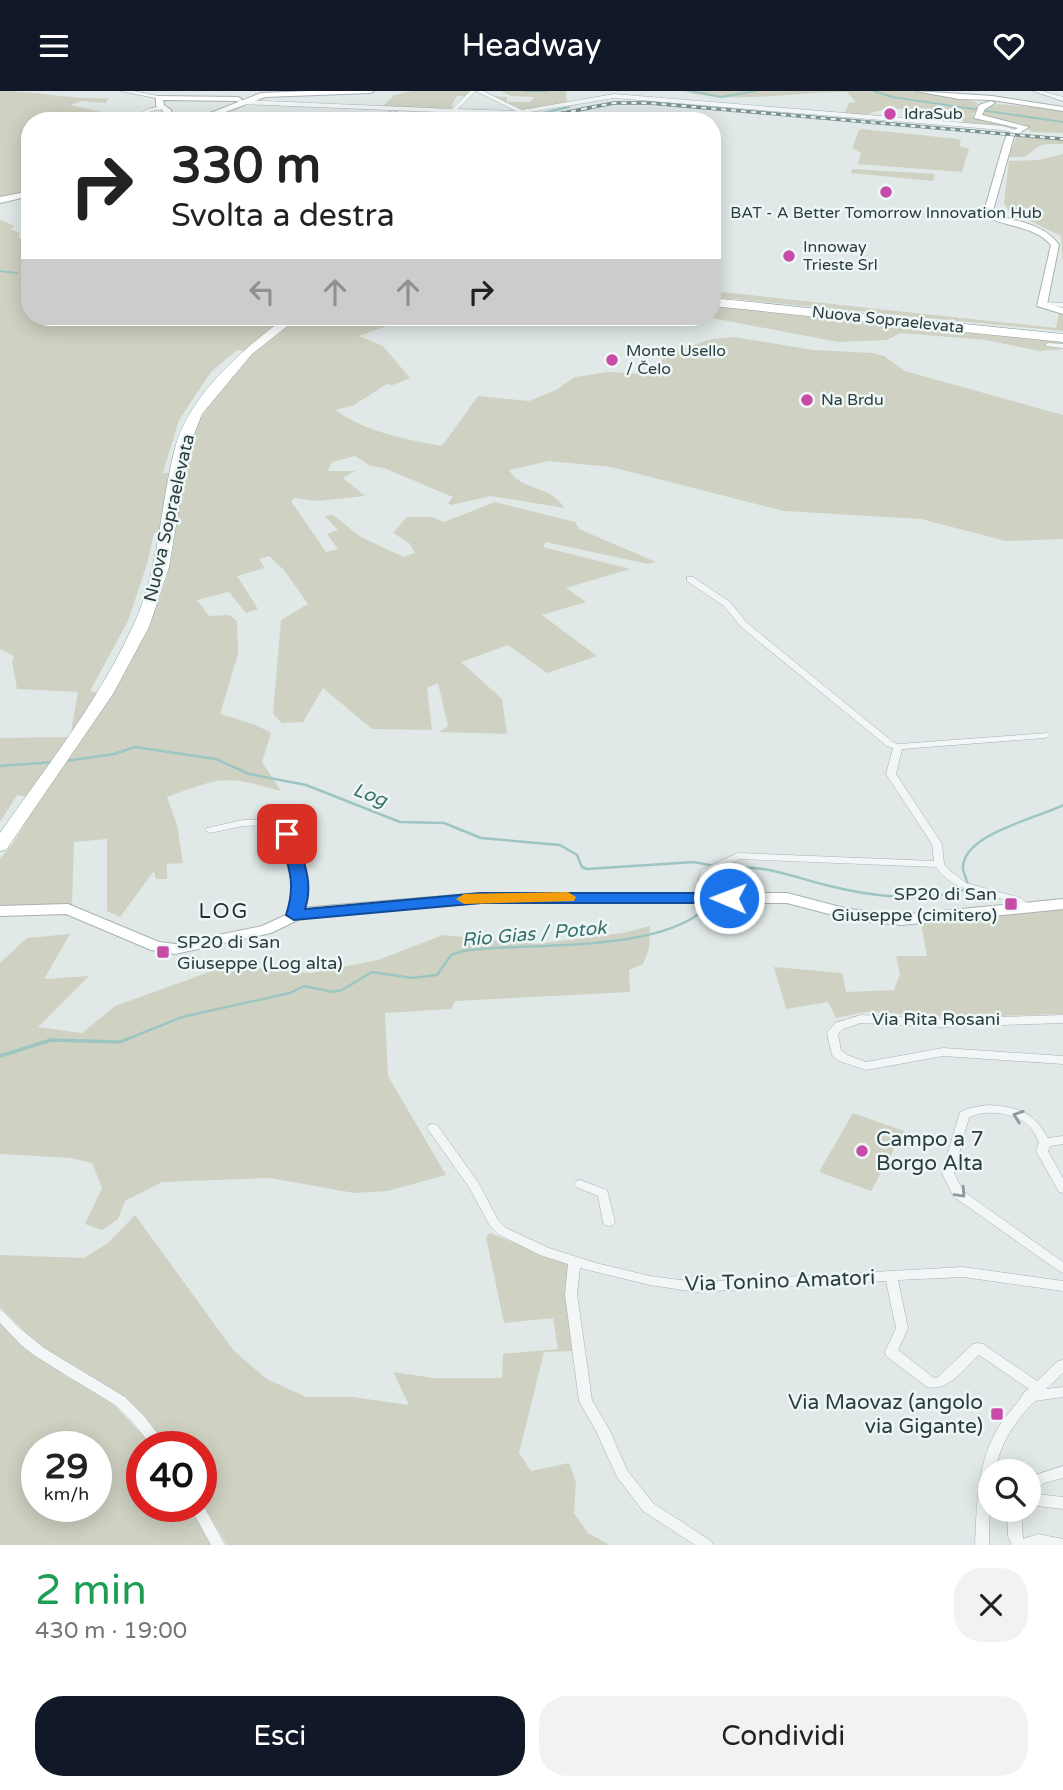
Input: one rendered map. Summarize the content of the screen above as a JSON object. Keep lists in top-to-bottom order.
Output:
{
  "streets": {
    "highway": ["Nuova Sopraelevata"],
    "street": ["Via Rita Rosani", "Via Tonino Amatori"]
  },
  "districts": ["LOG"],
  "water": ["Log", "Rio Gias / Potok"],
  "places": {
    "other": [
      "IdraSub",
      "BAT - A Better Tomorrow Innovation Hub",
      "Innoway Trieste Srl",
      "Monte Usello / Čelo",
      "Na Brdu",
      "Campo a 7 Borgo Alta"
    ],
    "transit": ["SP20 di San Giuseppe (cimitero)", "SP20 di San Giuseppe (Log alta)", "Via Maovaz (angolo via Gigante)"]
  },
  "page": {
    "header": "Headway",
    "turn": ["330 m", "Svolta a destra"],
    "speed": "29 km/h",
    "limit": "40",
    "heading": ["2 min", "430 m · 19:00"],
    "buttons": ["Esci", "Condividi"]
  }
}
